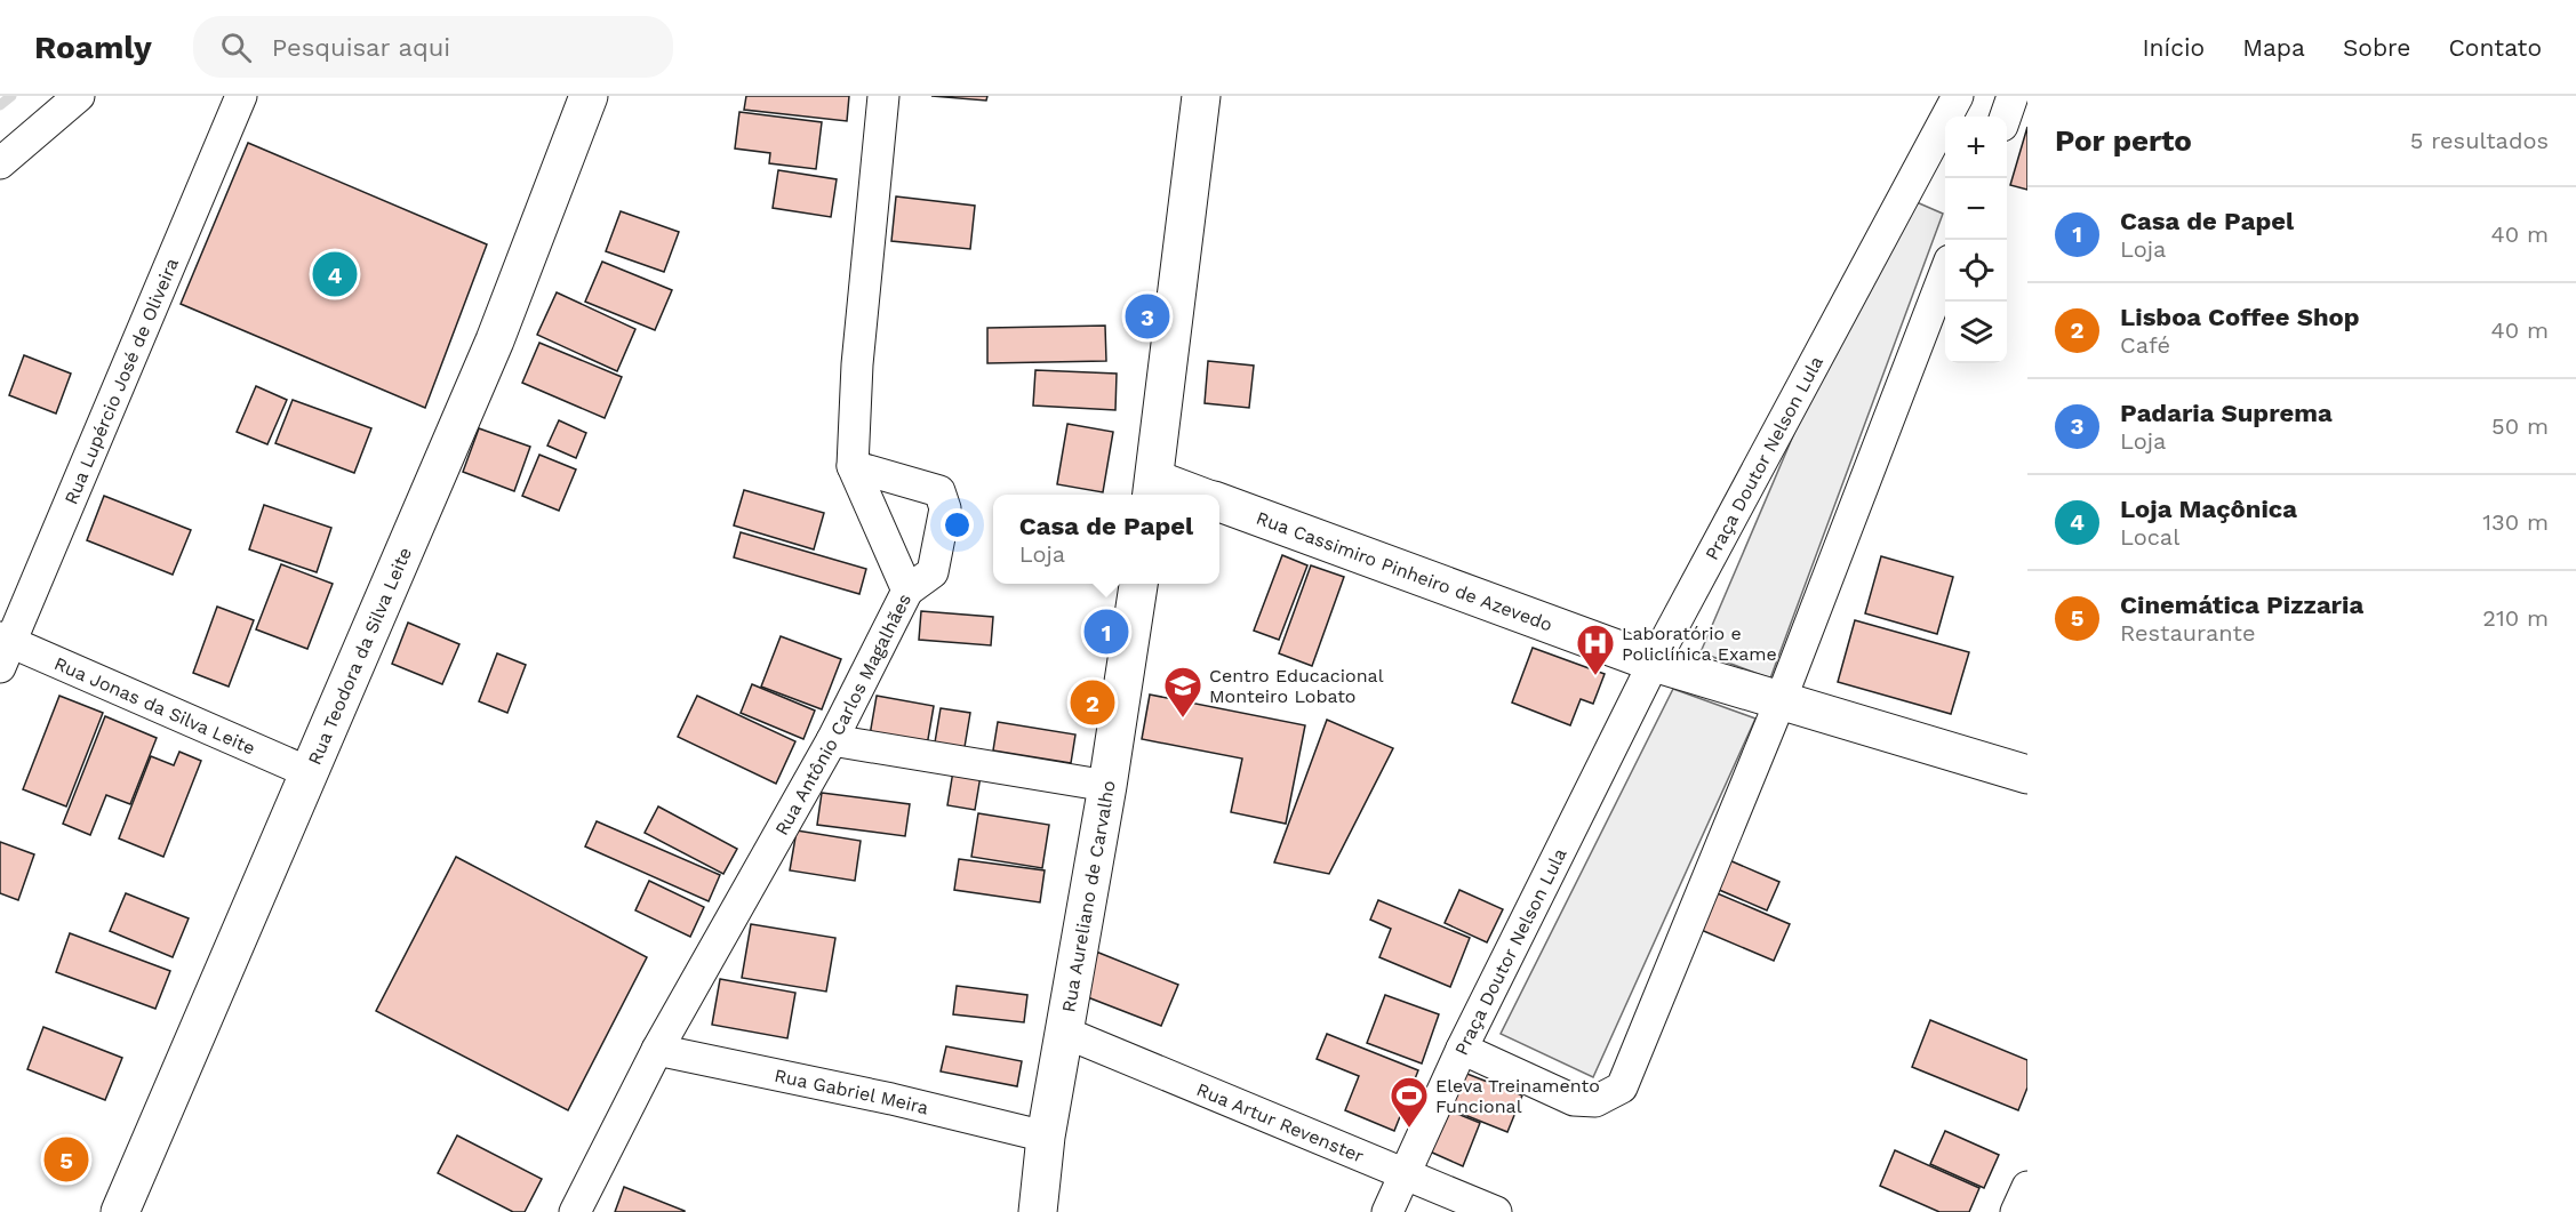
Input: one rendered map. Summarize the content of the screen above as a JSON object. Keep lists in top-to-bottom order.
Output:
{
  "streets": {
    "street": [
      "Rua Lupércio José de Oliveira",
      "Praça Doutor Nelson Lula",
      "Rua Cassimiro Pinheiro de Azevedo",
      "Rua Teodora da Silva Leite",
      "Rua Jonas da Silva Leite",
      "Rua Antônio Carlos Magalhães",
      "Rua Aureliano de Carvalho",
      "Rua Gabriel Meira",
      "Rua Artur Revenster"
    ]
  },
  "crossings": [
    ["Rua Lupércio José de Oliveira", "Rua Jonas da Silva Leite"],
    ["Praça Doutor Nelson Lula", "Rua Cassimiro Pinheiro de Azevedo"],
    ["Rua Teodora da Silva Leite", "Rua Jonas da Silva Leite"],
    ["Rua Antônio Carlos Magalhães", "Rua Gabriel Meira"],
    ["Rua Aureliano de Carvalho", "Rua Gabriel Meira"],
    ["Rua Aureliano de Carvalho", "Rua Artur Revenster"]
  ],
  "places": {
    "hospital": ["Laboratório e Policlínica Exame"],
    "school or university": ["Centro Educacional Monteiro Lobato"],
    "sports": ["Eleva Treinamento Funcional"]
  },
  "page": {
    "header": "Roamly",
    "search": "Pesquisar aqui",
    "nav": [
      "Início",
      "Mapa",
      "Sobre",
      "Contato"
    ],
    "heading": ["Por perto", "5 resultados"],
    "map_buttons": ["+", "−"],
    "list": [
      {
        "mark": "1",
        "name": "Casa de Papel",
        "note": "Loja",
        "value": "40 m"
      },
      {
        "mark": "2",
        "name": "Lisboa Coffee Shop",
        "note": "Café",
        "value": "40 m"
      },
      {
        "mark": "3",
        "name": "Padaria Suprema",
        "note": "Loja",
        "value": "50 m"
      },
      {
        "mark": "4",
        "name": "Loja Maçônica",
        "note": "Local",
        "value": "130 m"
      },
      {
        "mark": "5",
        "name": "Cinemática Pizzaria",
        "note": "Restaurante",
        "value": "210 m"
      }
    ],
    "pins": [
      "4",
      "3",
      "1",
      "2",
      "5"
    ],
    "popup": ["Casa de Papel", "Loja"]
  }
}
